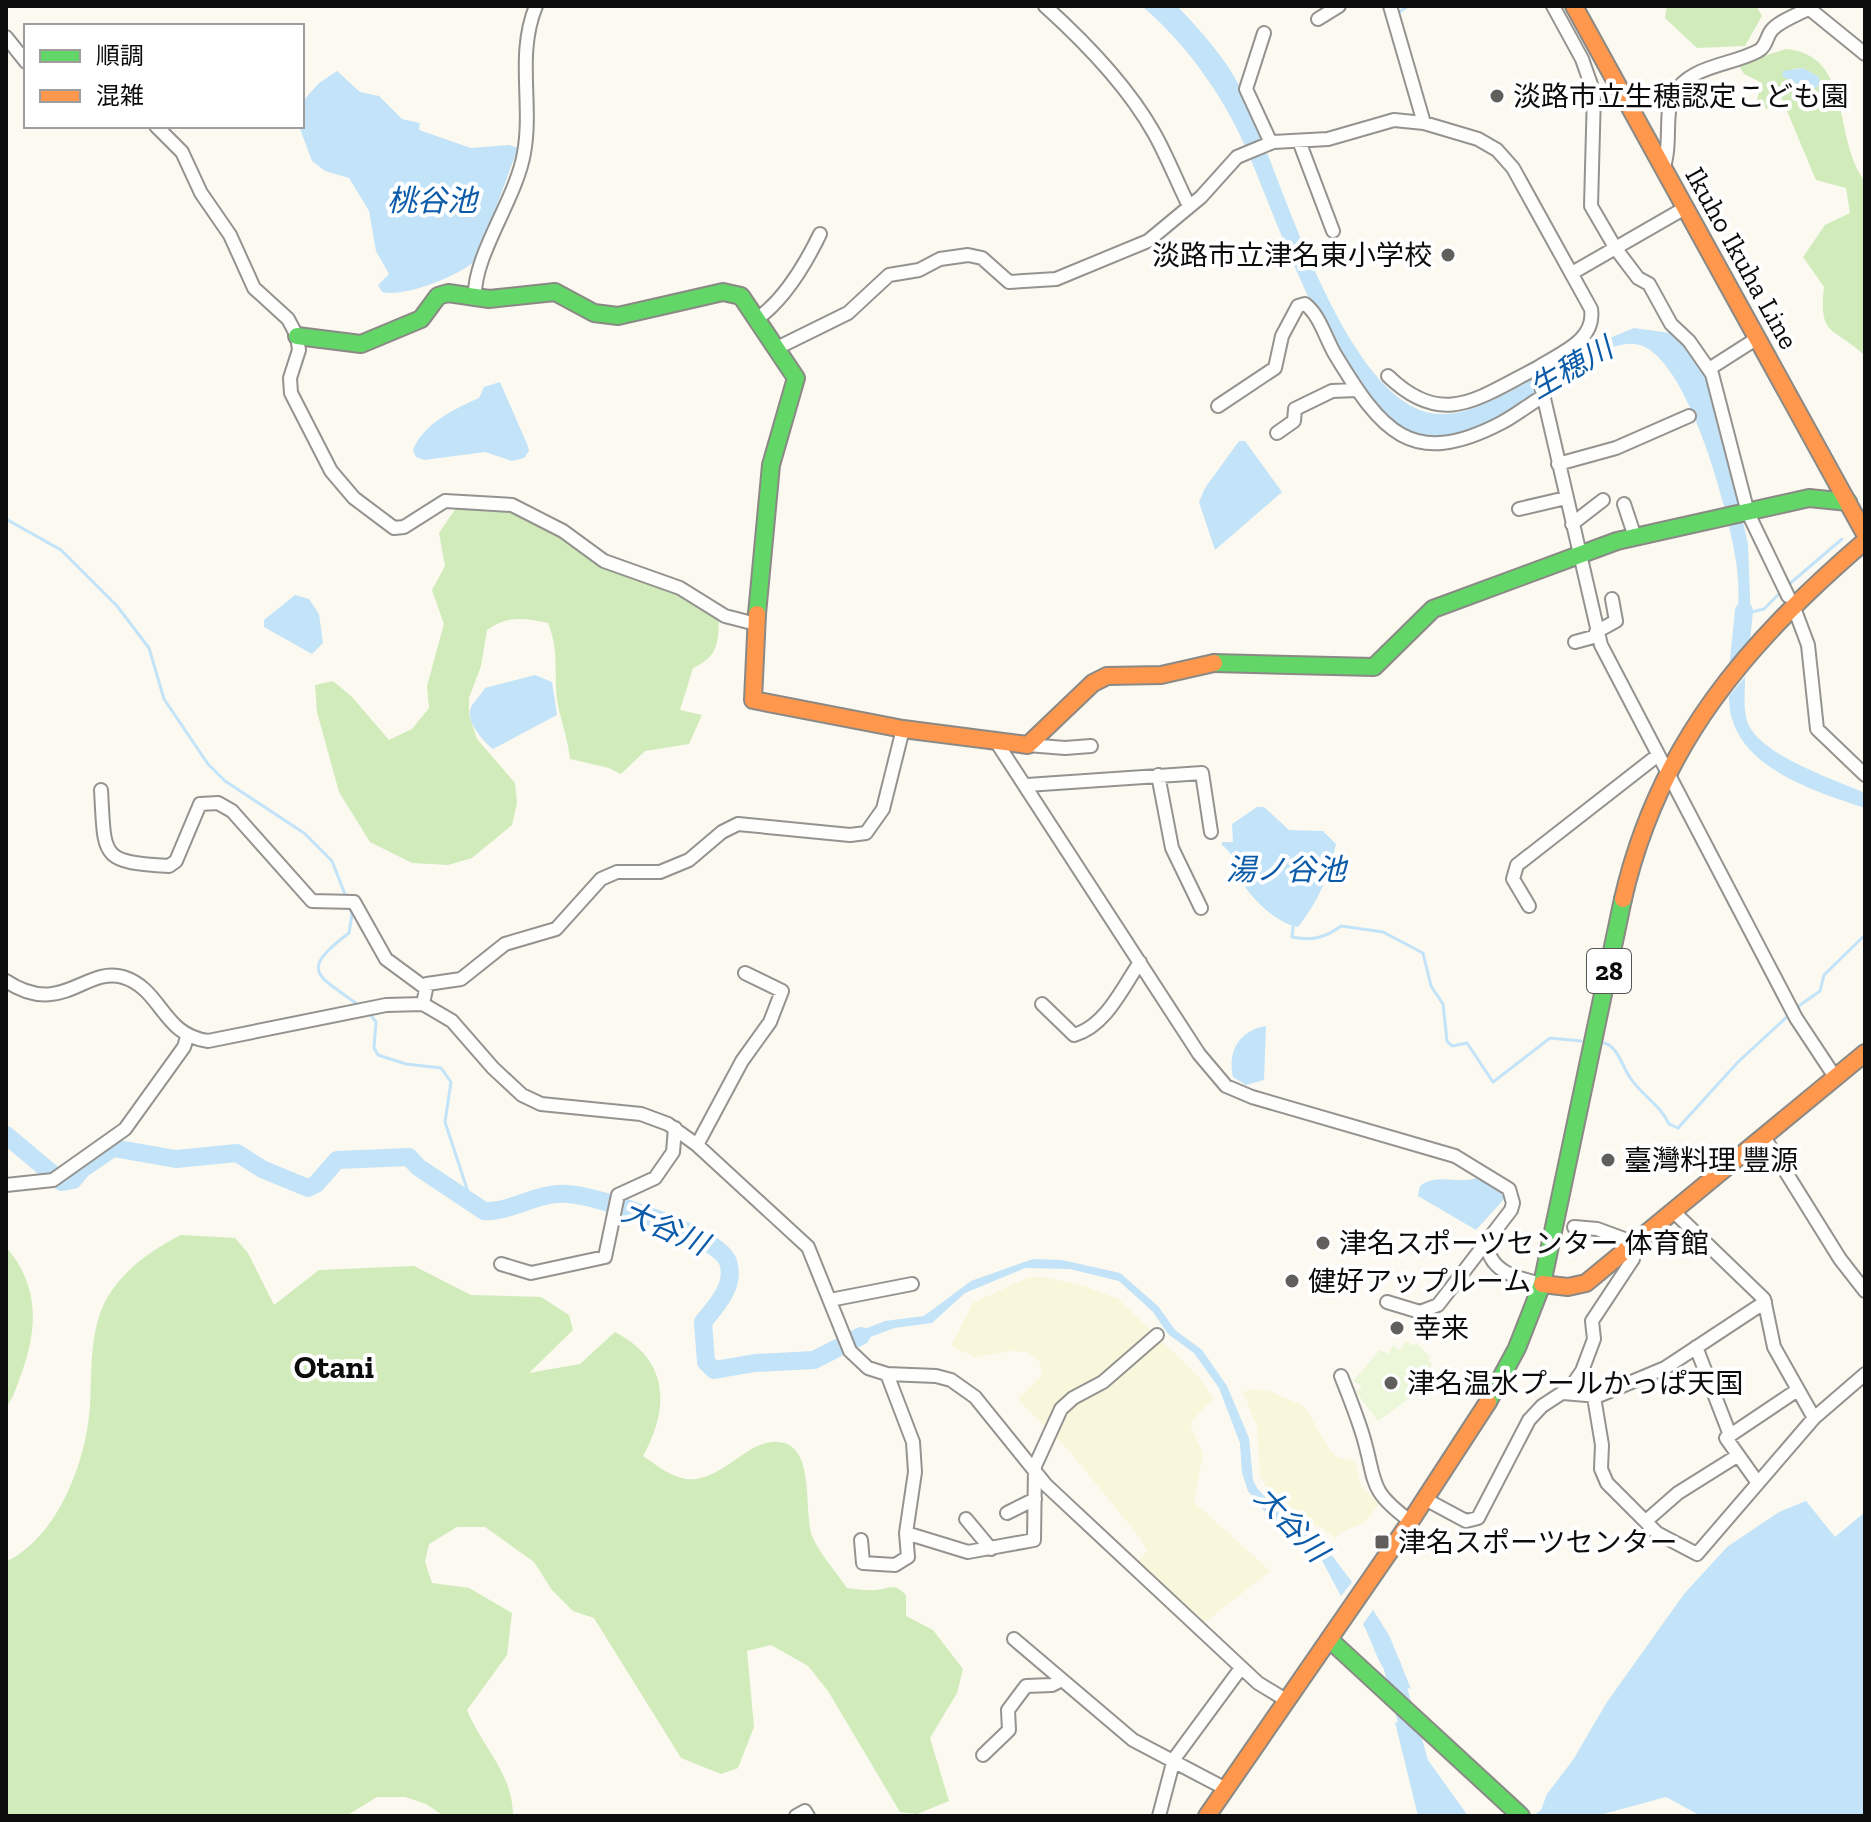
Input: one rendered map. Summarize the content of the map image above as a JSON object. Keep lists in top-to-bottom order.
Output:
{
  "streets": {
    "main road": ["Ikuho Ikuha Line", "28"]
  },
  "districts": ["Otani"],
  "water": [
    "桃谷池",
    "生穂川",
    "湯ノ谷池",
    "大谷川"
  ],
  "places": {
    "other": [
      "淡路市立生穂認定こども園",
      "淡路市立津名東小学校",
      "臺灣料理 豐源",
      "津名スポーツセンター 体育館",
      "健好アップルーム",
      "幸来",
      "津名温水プールかっぱ天国"
    ],
    "transit": ["津名スポーツセンター"]
  },
  "legend": ["順調", "混雑"]
}
